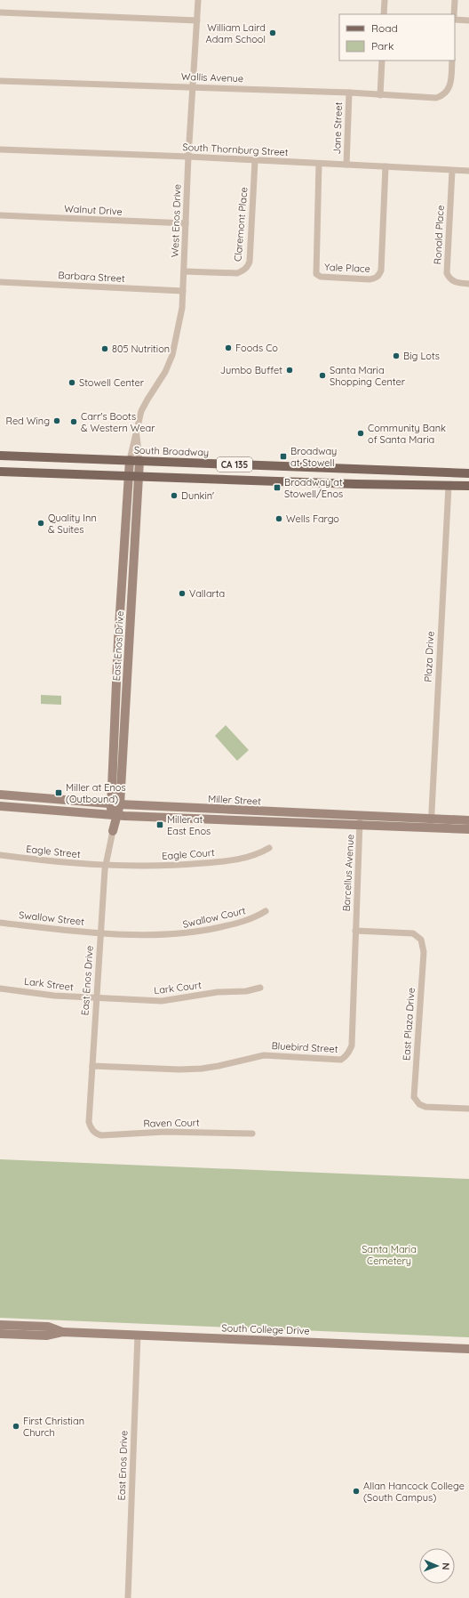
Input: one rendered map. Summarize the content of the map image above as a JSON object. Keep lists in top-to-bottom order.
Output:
{
  "streets": {
    "main road": ["South Broadway", "CA 135"],
    "street": [
      "Wallis Avenue",
      "Jane Street",
      "South Thornburg Street",
      "Walnut Drive",
      "West Enos Drive",
      "Claremont Place",
      "Ronald Place",
      "Yale Place",
      "Barbara Street",
      "East Enos Drive",
      "Plaza Drive",
      "Miller Street",
      "Eagle Street",
      "Eagle Court",
      "Barcellus Avenue",
      "Swallow Court",
      "Swallow Street",
      "Lark Street",
      "Lark Court",
      "East Plaza Drive",
      "Bluebird Street",
      "Raven Court",
      "South College Drive"
    ]
  },
  "crossings": [
    ["Wallis Avenue", "Jane Street"],
    ["Wallis Avenue", "West Enos Drive"],
    ["Jane Street", "South Thornburg Street"],
    ["South Thornburg Street", "West Enos Drive"],
    ["South Thornburg Street", "Claremont Place"],
    ["South Thornburg Street", "Ronald Place"],
    ["South Thornburg Street", "Yale Place"],
    ["Walnut Drive", "West Enos Drive"],
    ["West Enos Drive", "Claremont Place"],
    ["West Enos Drive", "Barbara Street"],
    ["West Enos Drive", "South Broadway"],
    ["West Enos Drive", "East Enos Drive"],
    ["South Broadway", "East Enos Drive"],
    ["CA 135", "East Enos Drive"],
    ["CA 135", "Plaza Drive"],
    ["East Enos Drive", "Miller Street"],
    ["East Enos Drive", "Eagle Street"],
    ["East Enos Drive", "Eagle Court"],
    ["East Enos Drive", "Swallow Court"],
    ["East Enos Drive", "Swallow Street"],
    ["East Enos Drive", "Lark Street"],
    ["East Enos Drive", "Lark Court"],
    ["East Enos Drive", "Bluebird Street"],
    ["East Enos Drive", "Raven Court"],
    ["East Enos Drive", "South College Drive"],
    ["Plaza Drive", "Miller Street"],
    ["Miller Street", "Barcellus Avenue"],
    ["Eagle Street", "Eagle Court"],
    ["Barcellus Avenue", "East Plaza Drive"],
    ["Barcellus Avenue", "Bluebird Street"],
    ["Swallow Court", "Swallow Street"],
    ["Lark Street", "Lark Court"],
    ["East Plaza Drive", "Bluebird Street"]
  ],
  "parks": ["Santa Maria Cemetery"],
  "places": {
    "other": [
      "William Laird Adam School",
      "Foods Co",
      "805 Nutrition",
      "Big Lots",
      "Jumbo Buffet",
      "Santa Maria Shopping Center",
      "Stowell Center",
      "Red Wing",
      "Carr's Boots & Western Wear",
      "Community Bank of Santa Maria",
      "Dunkin'",
      "Wells Fargo",
      "Quality Inn & Suites",
      "Vallarta",
      "First Christian Church",
      "Allan Hancock College (South Campus)"
    ],
    "transit": [
      "Broadway at Stowell",
      "Broadway at Stowell/Enos",
      "Miller at Enos (Outbound)",
      "Miller at East Enos"
    ]
  },
  "legend": ["Road", "Park"],
  "north": "right"
}
